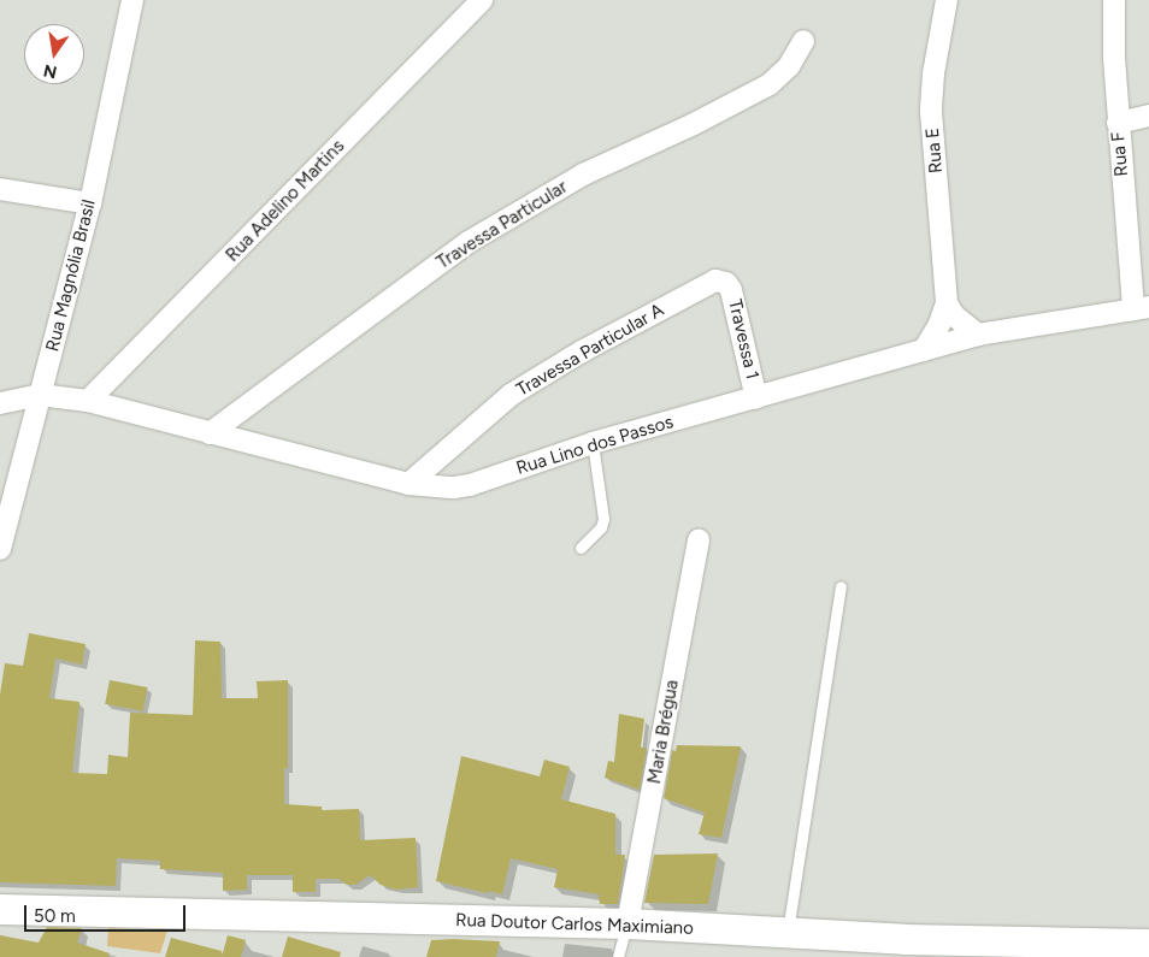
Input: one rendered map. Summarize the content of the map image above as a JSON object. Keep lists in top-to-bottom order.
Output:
{
  "streets": {
    "main road": ["Rua Doutor Carlos Maximiano"],
    "street": [
      "Rua E",
      "Rua F",
      "Rua Adelino Martins",
      "Travessa Particular",
      "Rua Magnólia Brasil",
      "Travessa 1",
      "Travessa Particular A",
      "Rua Lino dos Passos",
      "Maria Brégua"
    ]
  },
  "crossings": [
    ["Rua E", "Rua Lino dos Passos"],
    ["Rua F", "Rua Lino dos Passos"],
    ["Rua Adelino Martins", "Rua Lino dos Passos"],
    ["Travessa Particular", "Rua Lino dos Passos"],
    ["Rua Magnólia Brasil", "Rua Lino dos Passos"],
    ["Travessa 1", "Travessa Particular A"],
    ["Travessa 1", "Rua Lino dos Passos"],
    ["Travessa Particular A", "Rua Lino dos Passos"],
    ["Maria Brégua", "Rua Doutor Carlos Maximiano"]
  ],
  "scale_bar": "50 m",
  "north": "bottom"
}
